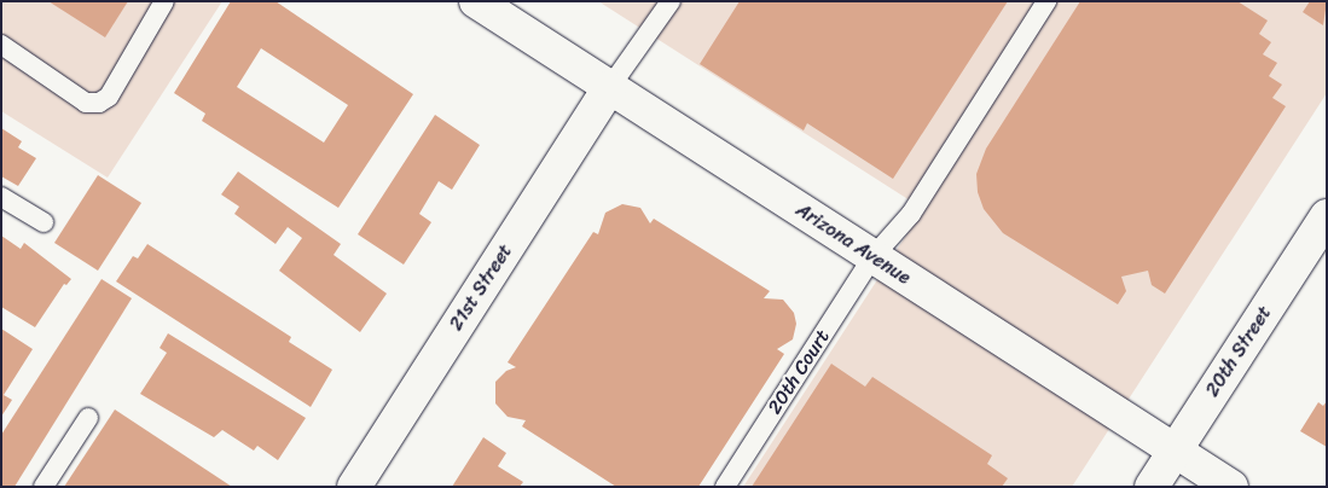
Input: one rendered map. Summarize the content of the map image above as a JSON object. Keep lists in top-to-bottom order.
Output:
{
  "streets": {
    "street": ["Arizona Avenue", "21st Street", "20th Street"],
    "lane": ["20th Court"]
  },
  "crossings": [
    ["Arizona Avenue", "21st Street"],
    ["Arizona Avenue", "20th Street"],
    ["Arizona Avenue", "20th Court"]
  ]
}
